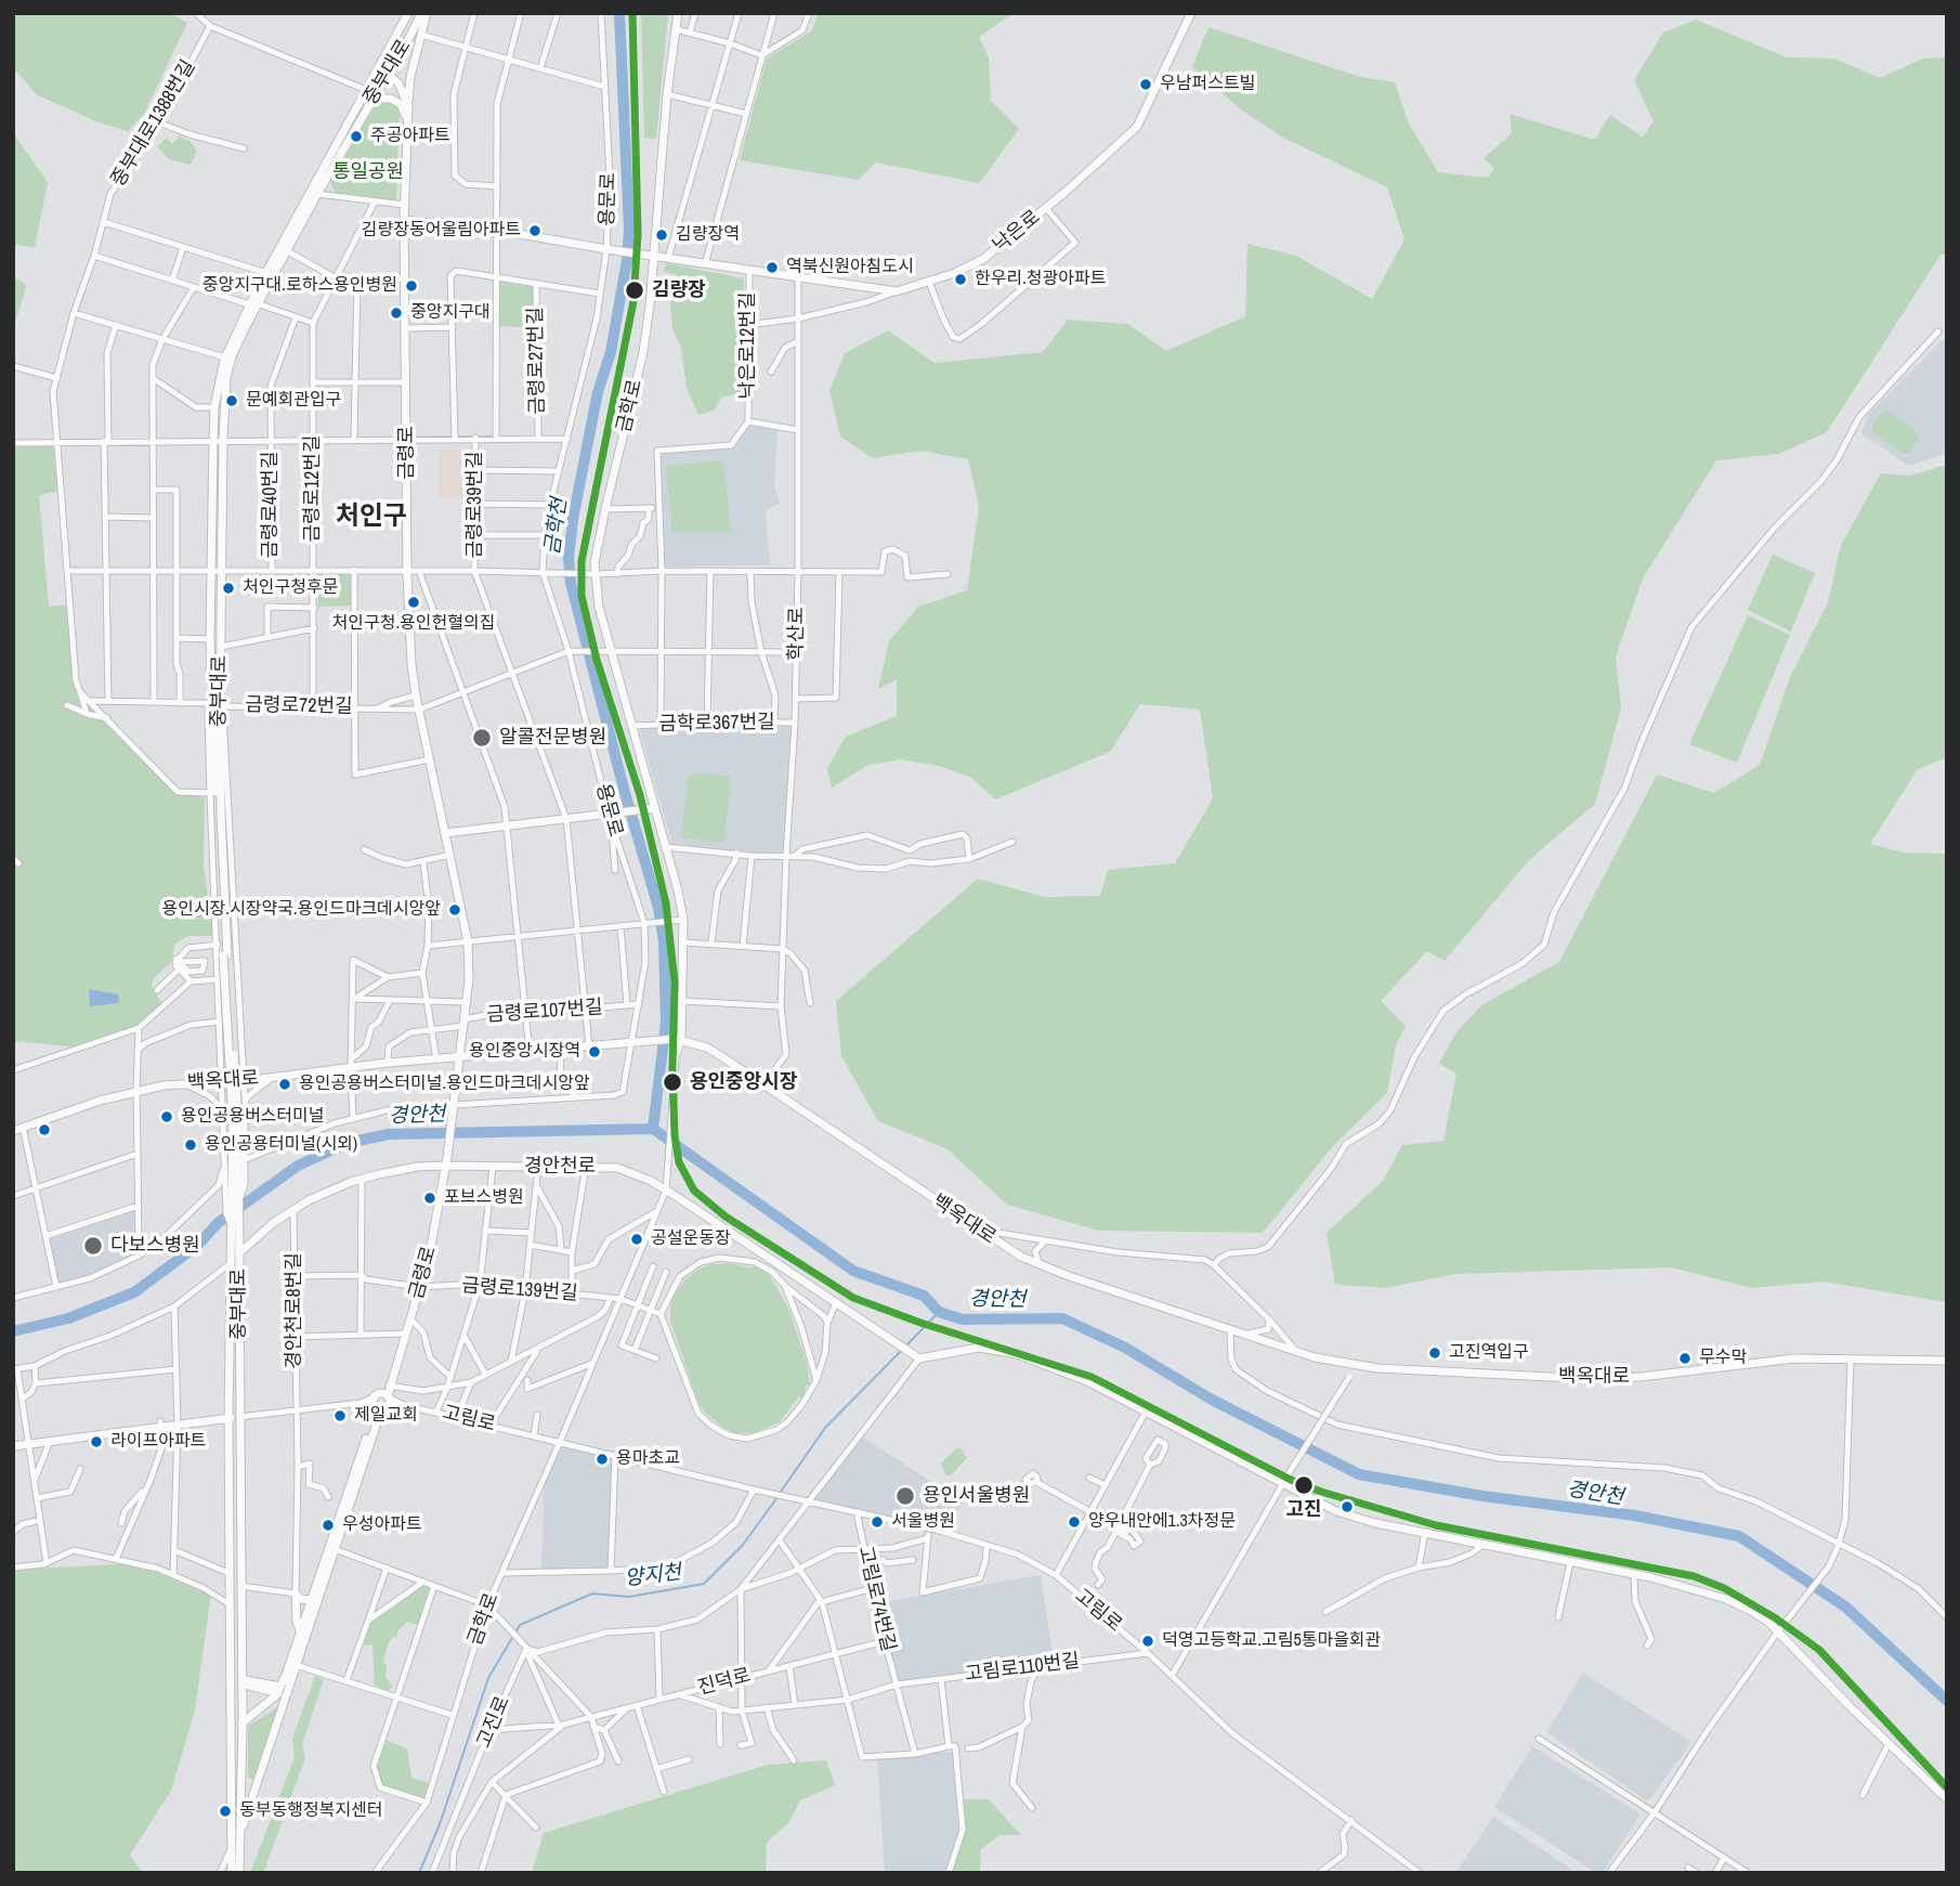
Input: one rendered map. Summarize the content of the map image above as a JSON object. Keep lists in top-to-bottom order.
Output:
{
  "streets": {
    "main road": [
      "중부대로",
      "낙은로",
      "금학로",
      "금령로",
      "백옥대로",
      "경안천로"
    ],
    "street": [
      "중부대로1388번길",
      "용문로",
      "낙은로12번길",
      "금령로27번길",
      "금령로12번길",
      "금령로40번길",
      "금령로39번길",
      "학산로",
      "금령로72번길",
      "금학로367번길",
      "금령로107번길",
      "금령로139번길",
      "경안천로8번길",
      "고림로",
      "고림로74번길",
      "고림로110번길",
      "진덕로",
      "고진로"
    ]
  },
  "crossings": [
    ["중부대로", "금령로40번길"],
    ["중부대로", "금령로72번길"],
    ["중부대로", "경안천로"],
    ["중부대로", "고림로"],
    ["중부대로1388번길", "금령로40번길"],
    ["용문로", "낙은로"],
    ["용문로", "금령로27번길"],
    ["용문로", "금령로39번길"],
    ["용문로", "금령로107번길"],
    ["용문로", "백옥대로"],
    ["낙은로", "낙은로12번길"],
    ["낙은로", "금학로"],
    ["낙은로", "금령로"],
    ["낙은로", "학산로"],
    ["금령로27번길", "금령로39번길"],
    ["금학로", "금학로367번길"],
    ["금학로", "백옥대로"],
    ["금학로", "경안천로"],
    ["금학로", "금령로139번길"],
    ["금학로", "고림로"],
    ["금령로", "금령로40번길"],
    ["금령로", "금령로39번길"],
    ["금령로", "금령로72번길"],
    ["금령로", "금령로107번길"],
    ["금령로", "백옥대로"],
    ["금령로", "경안천로"],
    ["금령로", "금령로139번길"],
    ["금령로", "고림로"],
    ["금령로12번길", "금령로40번길"],
    ["금령로12번길", "금령로72번길"],
    ["금령로40번길", "금령로39번길"],
    ["학산로", "금학로367번길"],
    ["학산로", "백옥대로"],
    ["경안천로", "경안천로8번길"],
    ["금령로139번길", "경안천로8번길"],
    ["경안천로8번길", "고림로"],
    ["고림로", "고림로74번길"],
    ["고림로", "고림로110번길"],
    ["고림로74번길", "고림로110번길"],
    ["고림로74번길", "진덕로"],
    ["진덕로", "고진로"]
  ],
  "districts": ["처인구"],
  "water": ["금학천", "경안천", "양지천"],
  "parks": ["통일공원"],
  "places": [
    "우남퍼스트빌",
    "주공아파트",
    "김량장동어울림아파트",
    "김량장역",
    "역북신원아침도시",
    "한우리.청광아파트",
    "중앙지구대.로하스용인병원",
    "김량장",
    "중앙지구대",
    "문예회관입구",
    "처인구청후문",
    "처인구청.용인헌혈의집",
    "알콜전문병원",
    "용인시장.시장약국.용인드마크데시앙앞",
    "용인중앙시장역",
    "용인중앙시장",
    "용인공용버스터미널.용인드마크데시앙앞",
    "용인공용버스터미널",
    "용인공용터미널(시외)",
    "포브스병원",
    "공설운동장",
    "다보스병원",
    "고진역입구",
    "무수막",
    "제일교회",
    "라이프아파트",
    "용마초교",
    "고진",
    "용인서울병원",
    "서울병원",
    "양우내안에1.3차정문",
    "우성아파트",
    "덕영고등학교.고림5통마을회관",
    "동부동행정복지센터"
  ]
}
